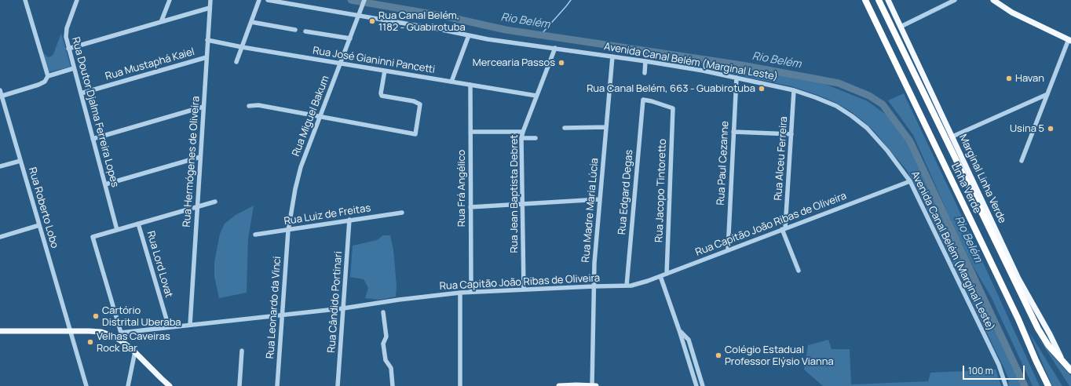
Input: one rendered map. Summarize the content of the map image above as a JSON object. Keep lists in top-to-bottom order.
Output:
{
  "streets": {
    "highway": ["Linha Verde"],
    "main road": ["Marginal Linha Verde"],
    "street": [
      "Rua José Gianinni Pancetti",
      "Avenida Canal Belém (Marginal Leste)",
      "Rua Mustaphá Kaiel",
      "Rua Doutor Djalma Ferreira Lopes",
      "Rua Miguel Bakum",
      "Rua Alceu Ferreira",
      "Rua Hermógenes de Oliveira",
      "Rua Paul Cezanne",
      "Rua Frá Angélico",
      "Rua Jacopo Tintoretto",
      "Rua Edgard Degas",
      "Rua Jean Baptista Debret",
      "Rua Roberto Lobo",
      "Rua Madre Maria Lúcia",
      "Rua Luiz de Freitas",
      "Rua Capitão João Ribas de Oliveira",
      "Rua Lord Lovat",
      "Rua Cândido Portinari",
      "Rua Leonardo da Vinci"
    ]
  },
  "crossings": [
    ["Rua José Gianinni Pancetti", "Rua Miguel Bakum"],
    ["Rua José Gianinni Pancetti", "Rua Hermógenes de Oliveira"],
    ["Rua José Gianinni Pancetti", "Rua Frá Angélico"],
    ["Rua José Gianinni Pancetti", "Rua Jean Baptista Debret"],
    ["Avenida Canal Belém (Marginal Leste)", "Rua Miguel Bakum"],
    ["Avenida Canal Belém (Marginal Leste)", "Rua Alceu Ferreira"],
    ["Avenida Canal Belém (Marginal Leste)", "Rua Paul Cezanne"],
    ["Avenida Canal Belém (Marginal Leste)", "Rua Jean Baptista Debret"],
    ["Avenida Canal Belém (Marginal Leste)", "Rua Madre Maria Lúcia"],
    ["Avenida Canal Belém (Marginal Leste)", "Rua Capitão João Ribas de Oliveira"],
    ["Rua Mustaphá Kaiel", "Rua Doutor Djalma Ferreira Lopes"],
    ["Rua Mustaphá Kaiel", "Rua Hermógenes de Oliveira"],
    ["Rua Miguel Bakum", "Rua Luiz de Freitas"],
    ["Rua Miguel Bakum", "Rua Leonardo da Vinci"],
    ["Rua Alceu Ferreira", "Rua Capitão João Ribas de Oliveira"],
    ["Rua Hermógenes de Oliveira", "Rua Capitão João Ribas de Oliveira"],
    ["Rua Paul Cezanne", "Rua Capitão João Ribas de Oliveira"],
    ["Marginal Linha Verde", "Linha Verde"],
    ["Rua Frá Angélico", "Rua Capitão João Ribas de Oliveira"],
    ["Rua Jacopo Tintoretto", "Rua Edgard Degas"],
    ["Rua Jacopo Tintoretto", "Rua Capitão João Ribas de Oliveira"],
    ["Rua Edgard Degas", "Rua Capitão João Ribas de Oliveira"],
    ["Rua Jean Baptista Debret", "Rua Capitão João Ribas de Oliveira"],
    ["Rua Madre Maria Lúcia", "Rua Capitão João Ribas de Oliveira"],
    ["Rua Luiz de Freitas", "Rua Cândido Portinari"],
    ["Rua Luiz de Freitas", "Rua Leonardo da Vinci"],
    ["Rua Capitão João Ribas de Oliveira", "Rua Lord Lovat"],
    ["Rua Capitão João Ribas de Oliveira", "Rua Cândido Portinari"],
    ["Rua Capitão João Ribas de Oliveira", "Rua Leonardo da Vinci"]
  ],
  "water": ["Rio Belém"],
  "places": [
    "Rua Canal Belém, 1182 - Guabirotuba",
    "Mercearia Passos",
    "Havan",
    "Rua Canal Belém, 663 - Guabirotuba",
    "Usina 5",
    "Cartório Distrital Uberaba",
    "Velhas Caveiras Rock Bar",
    "Colégio Estadual Professor Elýsio Vianna"
  ],
  "scale_bar": "100 m"
}
